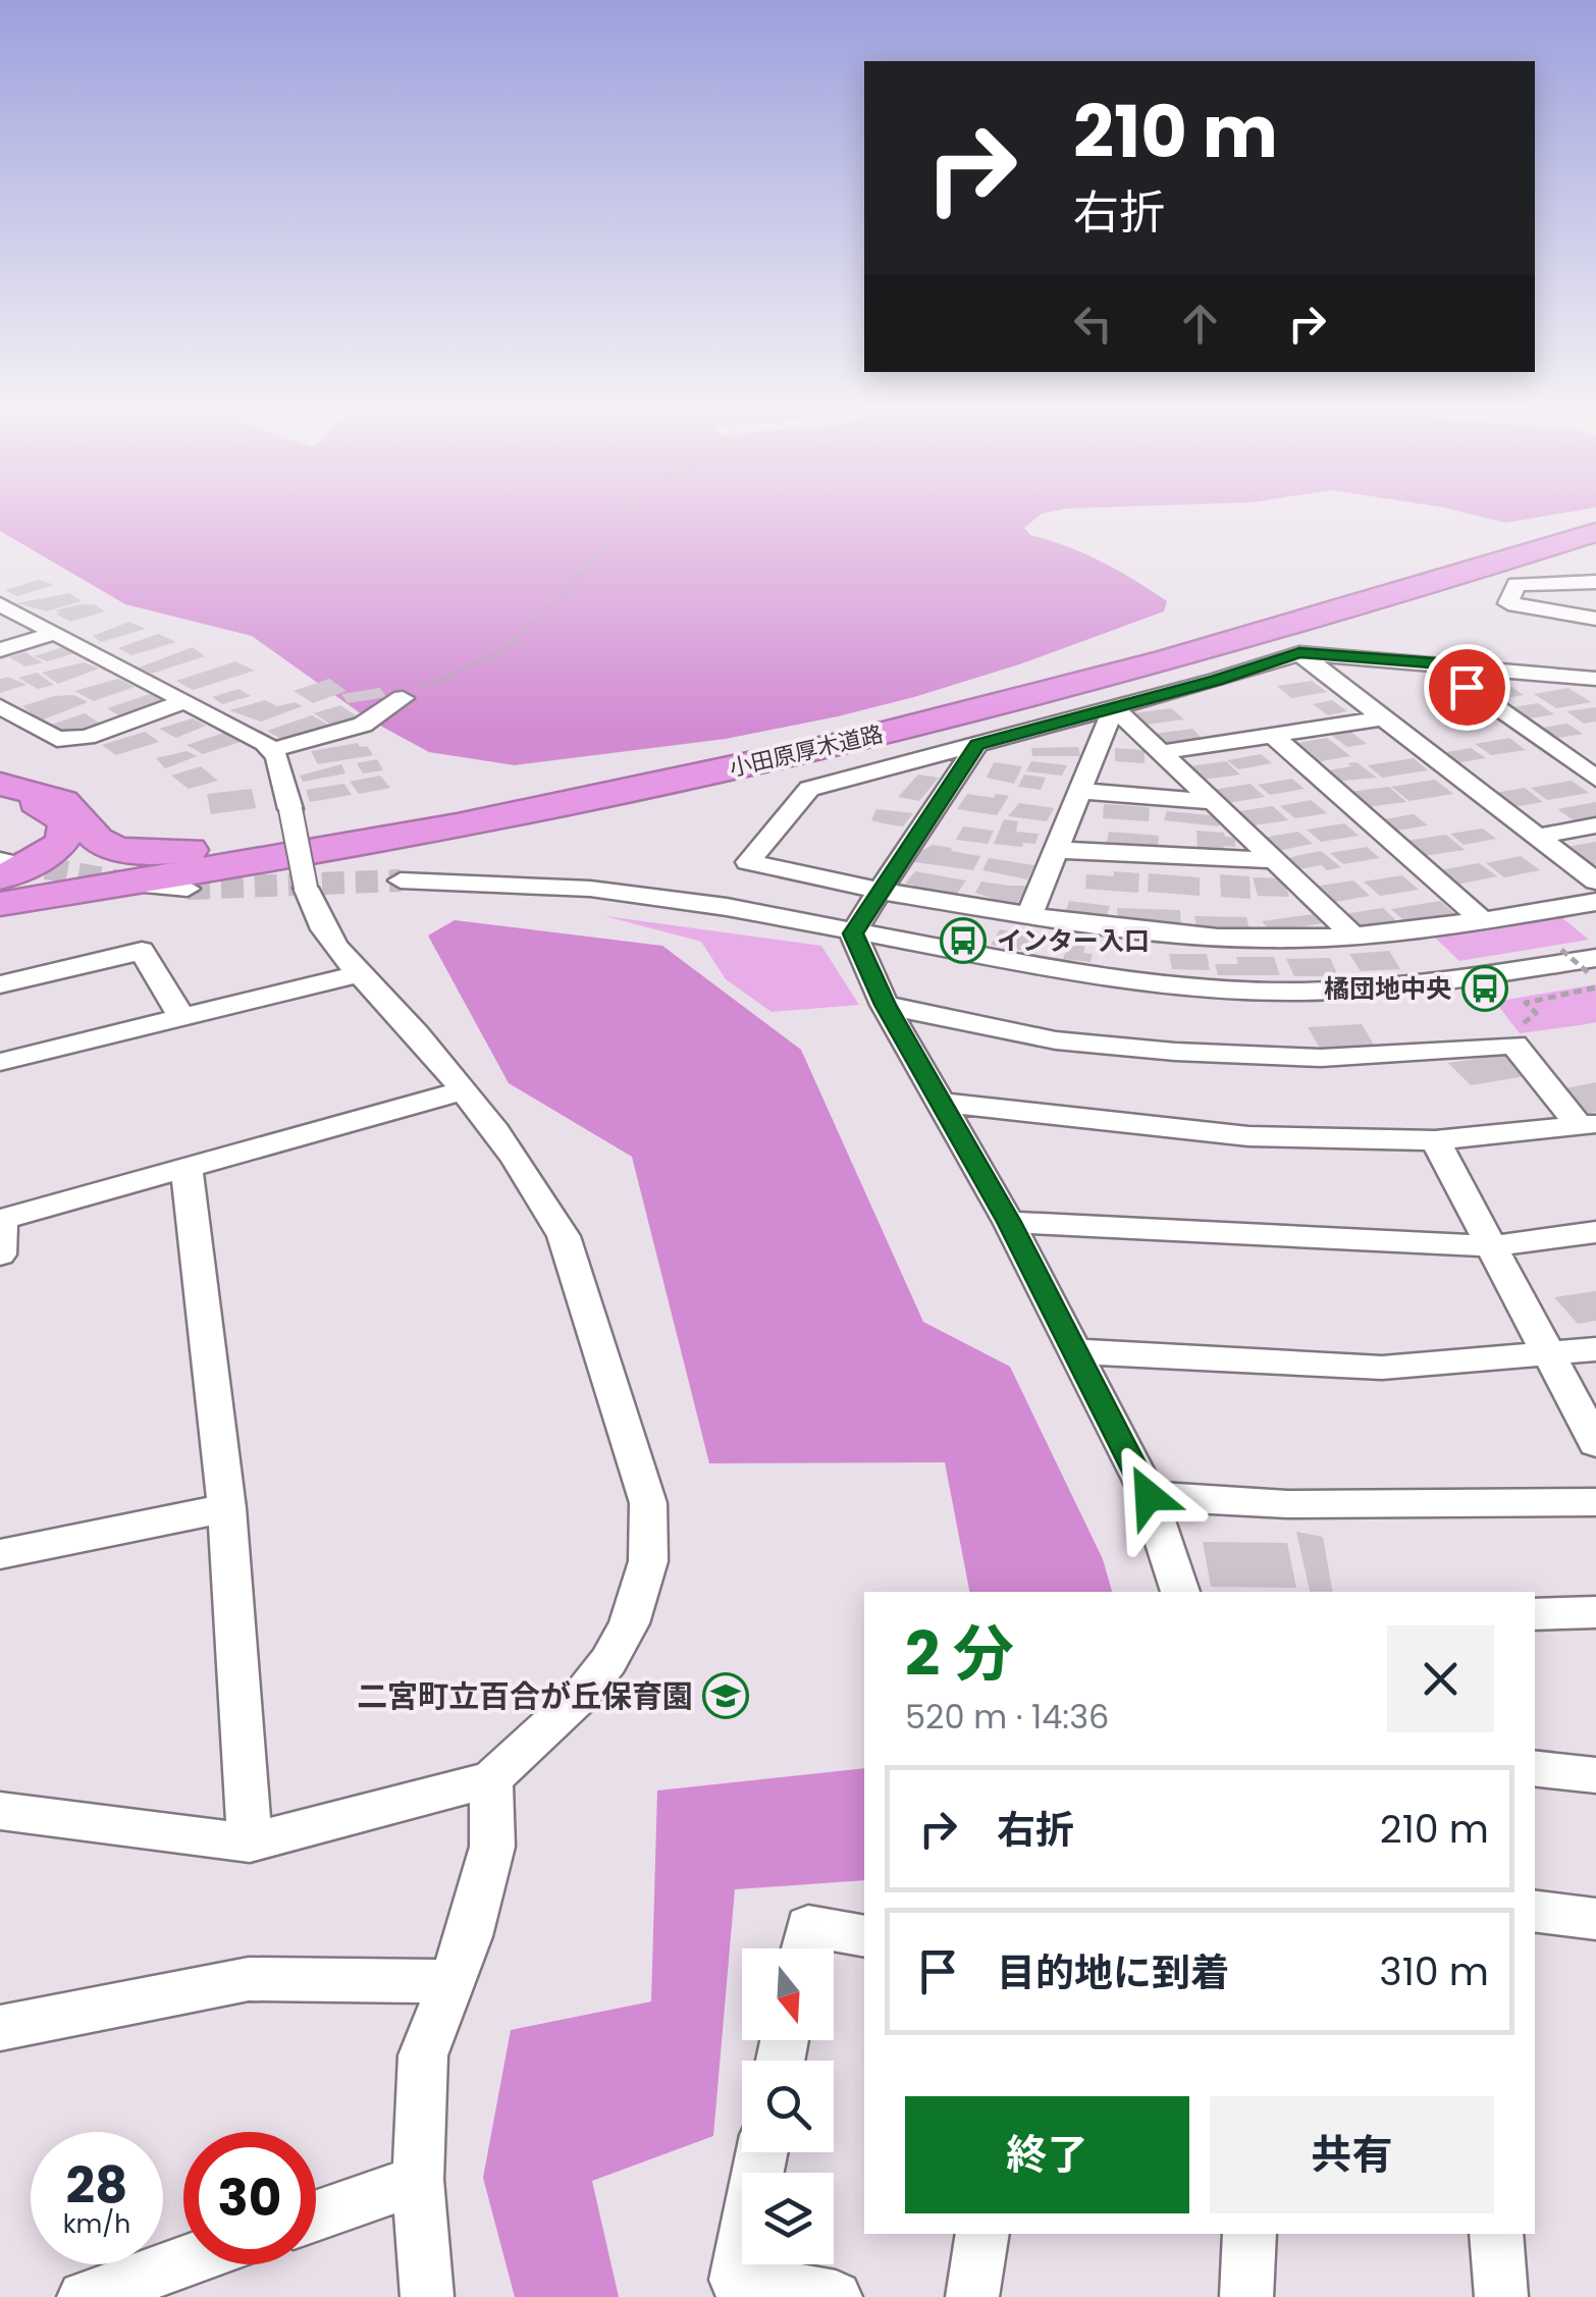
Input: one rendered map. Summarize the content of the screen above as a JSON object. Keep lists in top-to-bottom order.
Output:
{
  "streets": {
    "highway": ["小田原厚木道路"]
  },
  "places": {
    "bus stop": ["インター入口", "橘団地中央"],
    "school or university": ["二宮町立百合が丘保育園"]
  },
  "north": "bottom",
  "page": {
    "turn": ["210 m", "右折"],
    "heading": ["2 分", "520 m · 14:36"],
    "list": [
      {
        "name": "右折",
        "value": "210 m"
      },
      {
        "name": "目的地に到着",
        "value": "310 m"
      }
    ],
    "buttons": ["終了", "共有"],
    "speed": "28 km/h",
    "limit": "30"
  }
}
